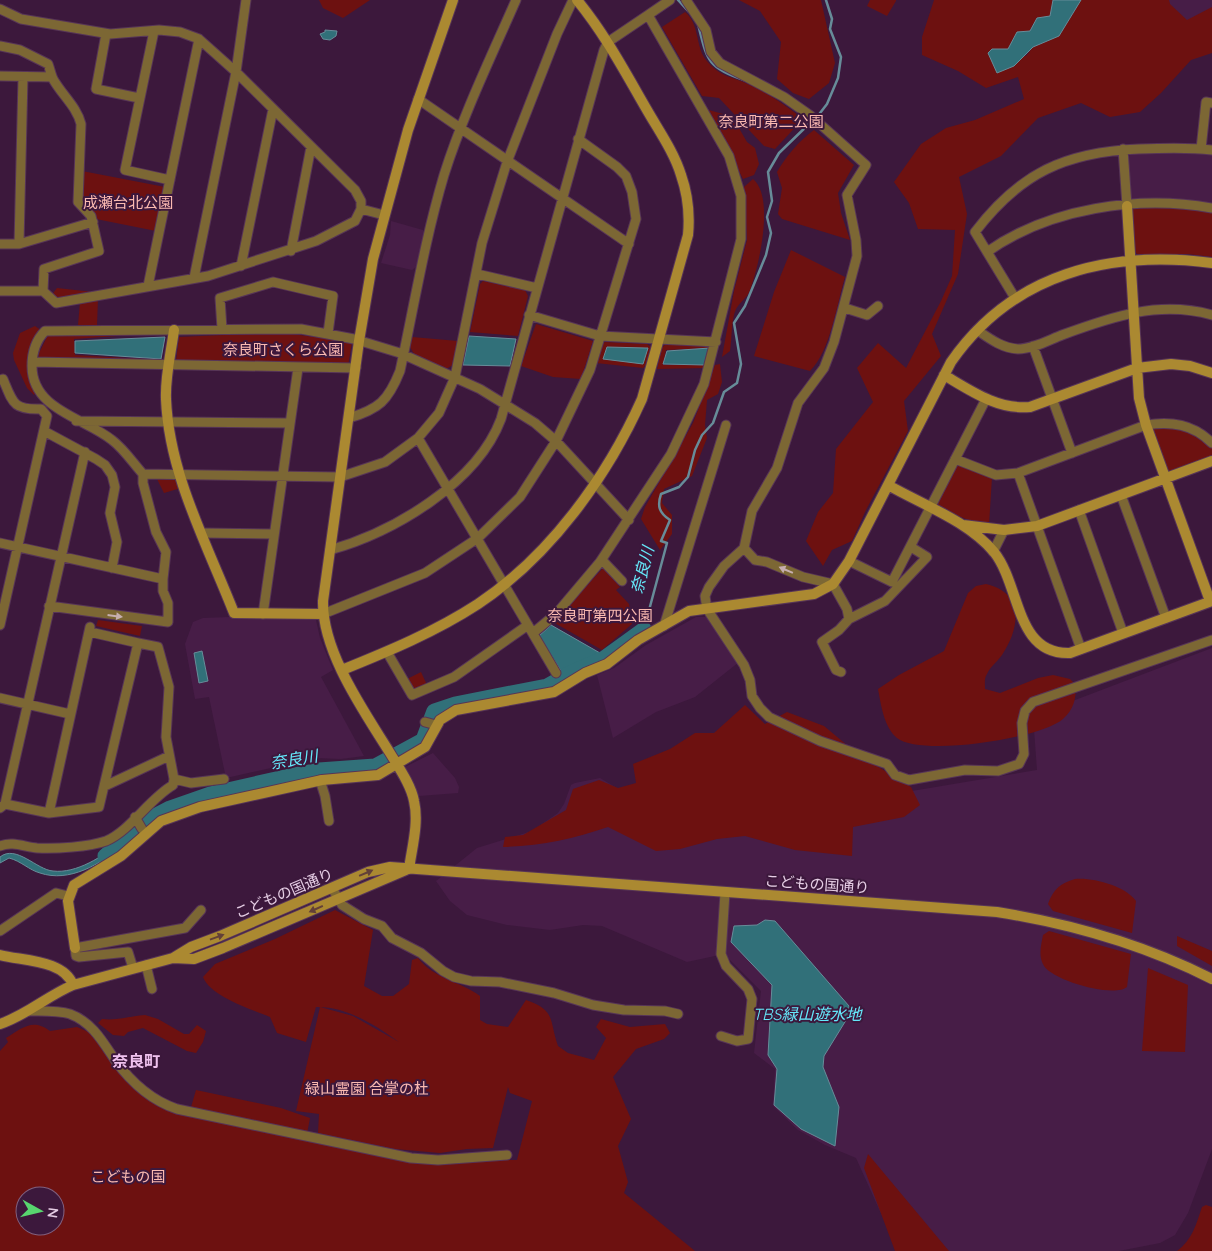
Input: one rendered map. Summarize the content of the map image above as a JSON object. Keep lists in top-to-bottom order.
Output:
{
  "streets": {
    "street": ["こどもの国通り"]
  },
  "districts": ["奈良町"],
  "water": ["奈良川", "TBS緑山遊水地"],
  "parks": [
    "奈良町第二公園",
    "成瀬台北公園",
    "奈良町さくら公園",
    "奈良町第四公園",
    "緑山霊園 合掌の杜",
    "こどもの国"
  ],
  "north": "right"
}
